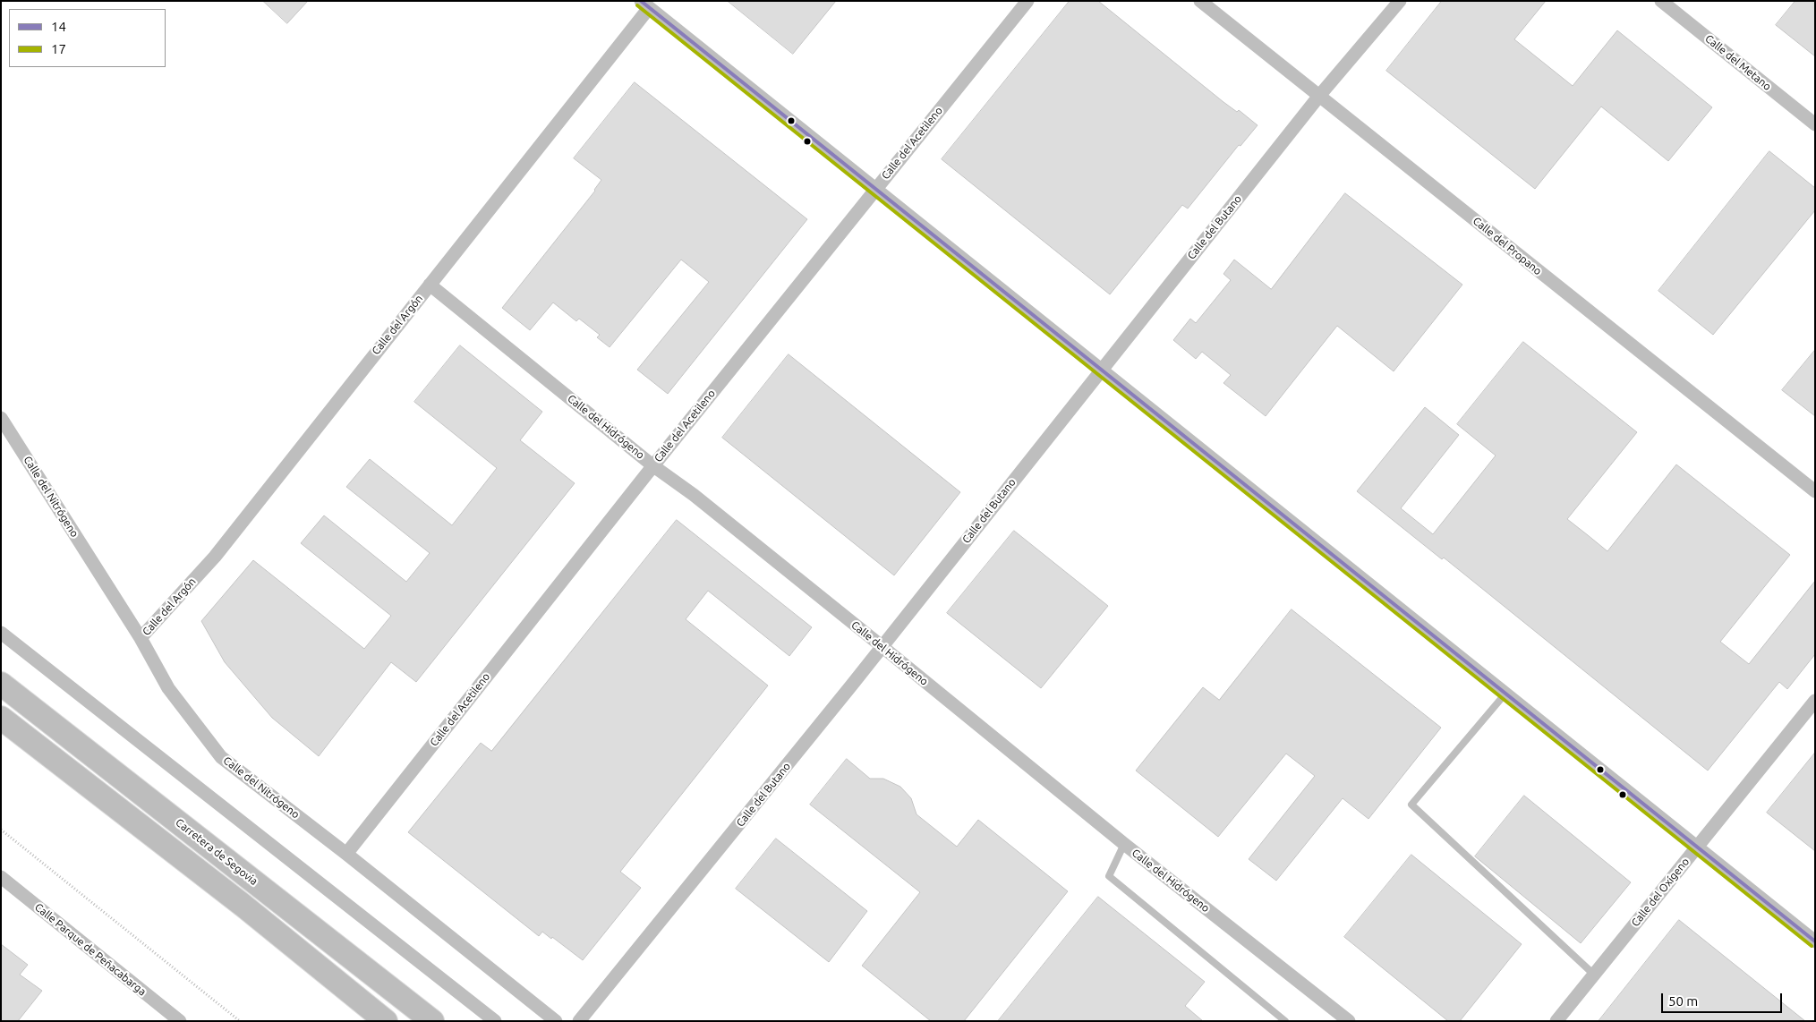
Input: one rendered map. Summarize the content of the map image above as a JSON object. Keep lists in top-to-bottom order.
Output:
{
  "streets": {
    "highway": ["Carretera de Segovia"],
    "street": [
      "Calle del Metano",
      "Calle del Acetileno",
      "Calle del Butano",
      "Calle del Propano",
      "Calle del Argón",
      "Calle del Hidrógeno",
      "Calle del Nitrógeno",
      "Calle del Oxígeno",
      "Calle Parque de Peñacabarga"
    ]
  },
  "crossings": [
    ["Calle del Acetileno", "Calle del Hidrógeno"],
    ["Calle del Acetileno", "Calle del Nitrógeno"],
    ["Calle del Butano", "Calle del Propano"],
    ["Calle del Butano", "Calle del Hidrógeno"],
    ["Calle del Argón", "Calle del Hidrógeno"],
    ["Calle del Argón", "Calle del Nitrógeno"]
  ],
  "lines": ["transit line 14", "transit line 17"],
  "legend": ["14", "17"],
  "scale_bar": "50 m"
}
